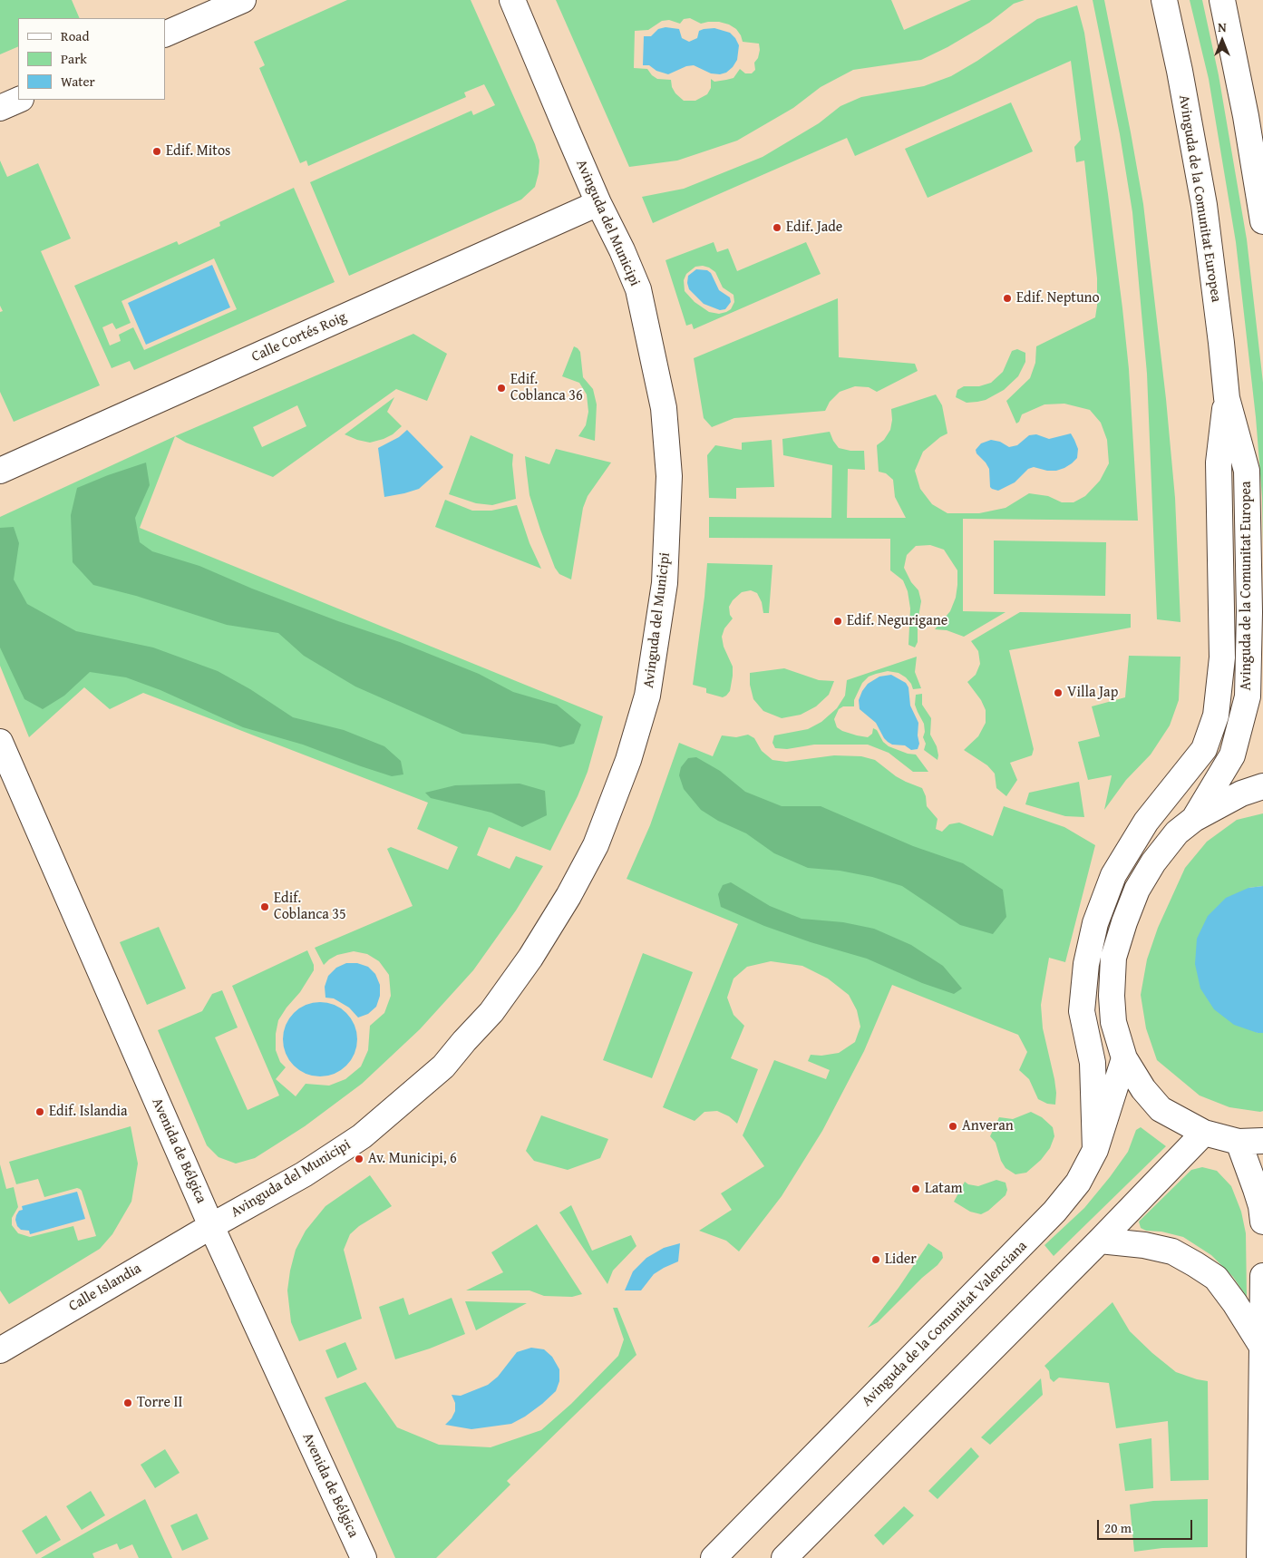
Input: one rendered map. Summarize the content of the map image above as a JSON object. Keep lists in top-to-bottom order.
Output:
{
  "streets": {
    "main road": [
      "Avinguda de la Comunitat Europea",
      "Avinguda del Municipi",
      "Calle Cortés Roig",
      "Avenida de Bélgica",
      "Calle Islandia",
      "Avinguda de la Comunitat Valenciana"
    ]
  },
  "crossings": [
    ["Avinguda de la Comunitat Europea", "Avinguda de la Comunitat Valenciana"],
    ["Avinguda del Municipi", "Calle Cortés Roig"],
    ["Avinguda del Municipi", "Avenida de Bélgica"],
    ["Avinguda del Municipi", "Calle Islandia"],
    ["Avenida de Bélgica", "Calle Islandia"]
  ],
  "places": [
    "Edif. Mitos",
    "Edif. Jade",
    "Edif. Neptuno",
    "Edif. Coblanca 36",
    "Edif. Negurigane",
    "Villa Jap",
    "Edif. Coblanca 35",
    "Edif. Islandia",
    "Anveran",
    "Av. Municipi, 6",
    "Latam",
    "Lider",
    "Torre II"
  ],
  "legend": ["Road", "Park", "Water"],
  "scale_bar": "20 m",
  "north": "top"
}
